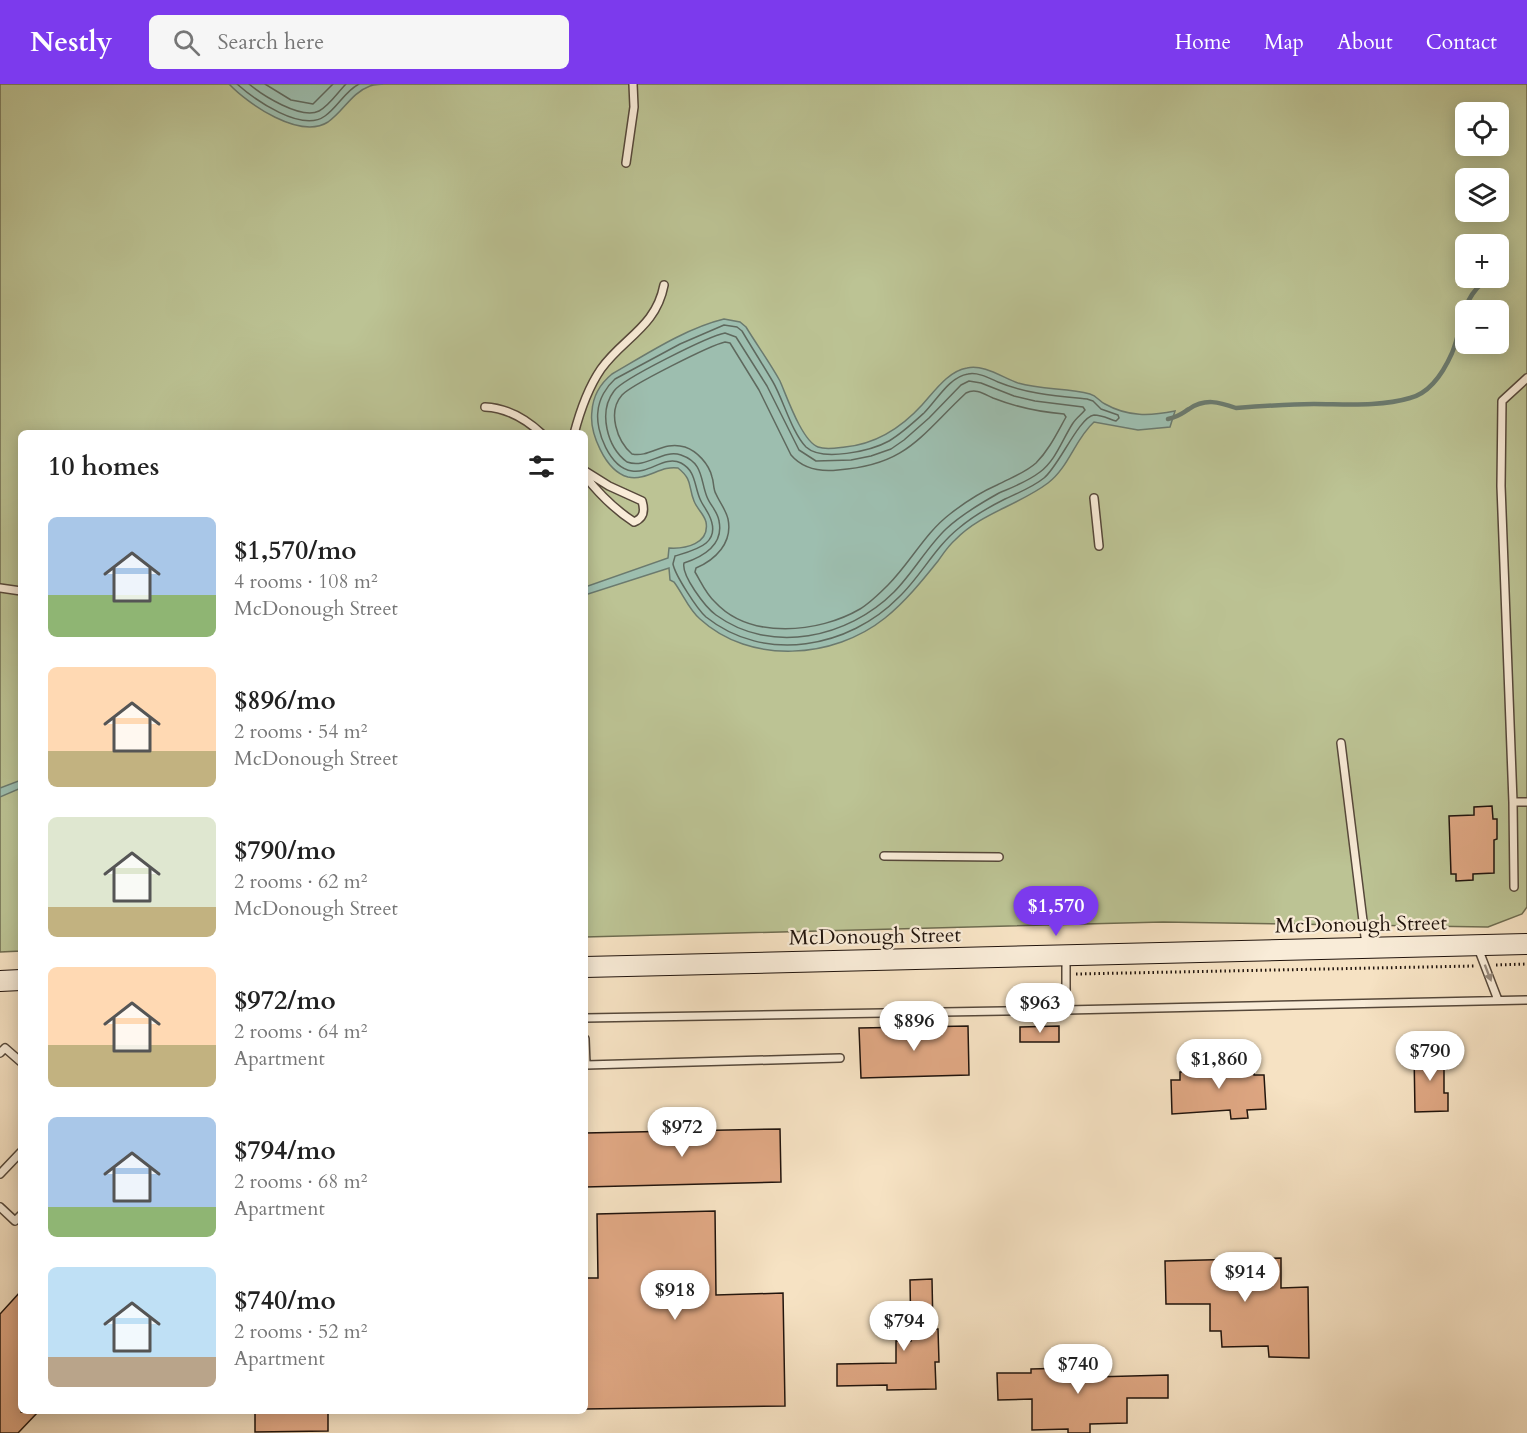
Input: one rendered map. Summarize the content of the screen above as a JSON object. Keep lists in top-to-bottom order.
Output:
{
  "streets": {
    "street": ["McDonough Street"]
  },
  "page": {
    "header": "Nestly",
    "search": "Search here",
    "nav": [
      "Home",
      "Map",
      "About",
      "Contact"
    ],
    "map_buttons": ["+", "−"],
    "heading": "10 homes",
    "list": [
      {
        "name": "$1,570/mo",
        "note": "4 rooms · 108 m² · McDonough Street"
      },
      {
        "name": "$896/mo",
        "note": "2 rooms · 54 m² · McDonough Street"
      },
      {
        "name": "$790/mo",
        "note": "2 rooms · 62 m² · McDonough Street"
      },
      {
        "name": "$972/mo",
        "note": "2 rooms · 64 m² · Apartment"
      },
      {
        "name": "$794/mo",
        "note": "2 rooms · 68 m² · Apartment"
      },
      {
        "name": "$740/mo",
        "note": "2 rooms · 52 m² · Apartment"
      }
    ],
    "price": [
      "$1,570",
      "$963",
      "$896",
      "$790",
      "$1,860",
      "$972",
      "$914",
      "$918",
      "$794",
      "$740"
    ]
  }
}
